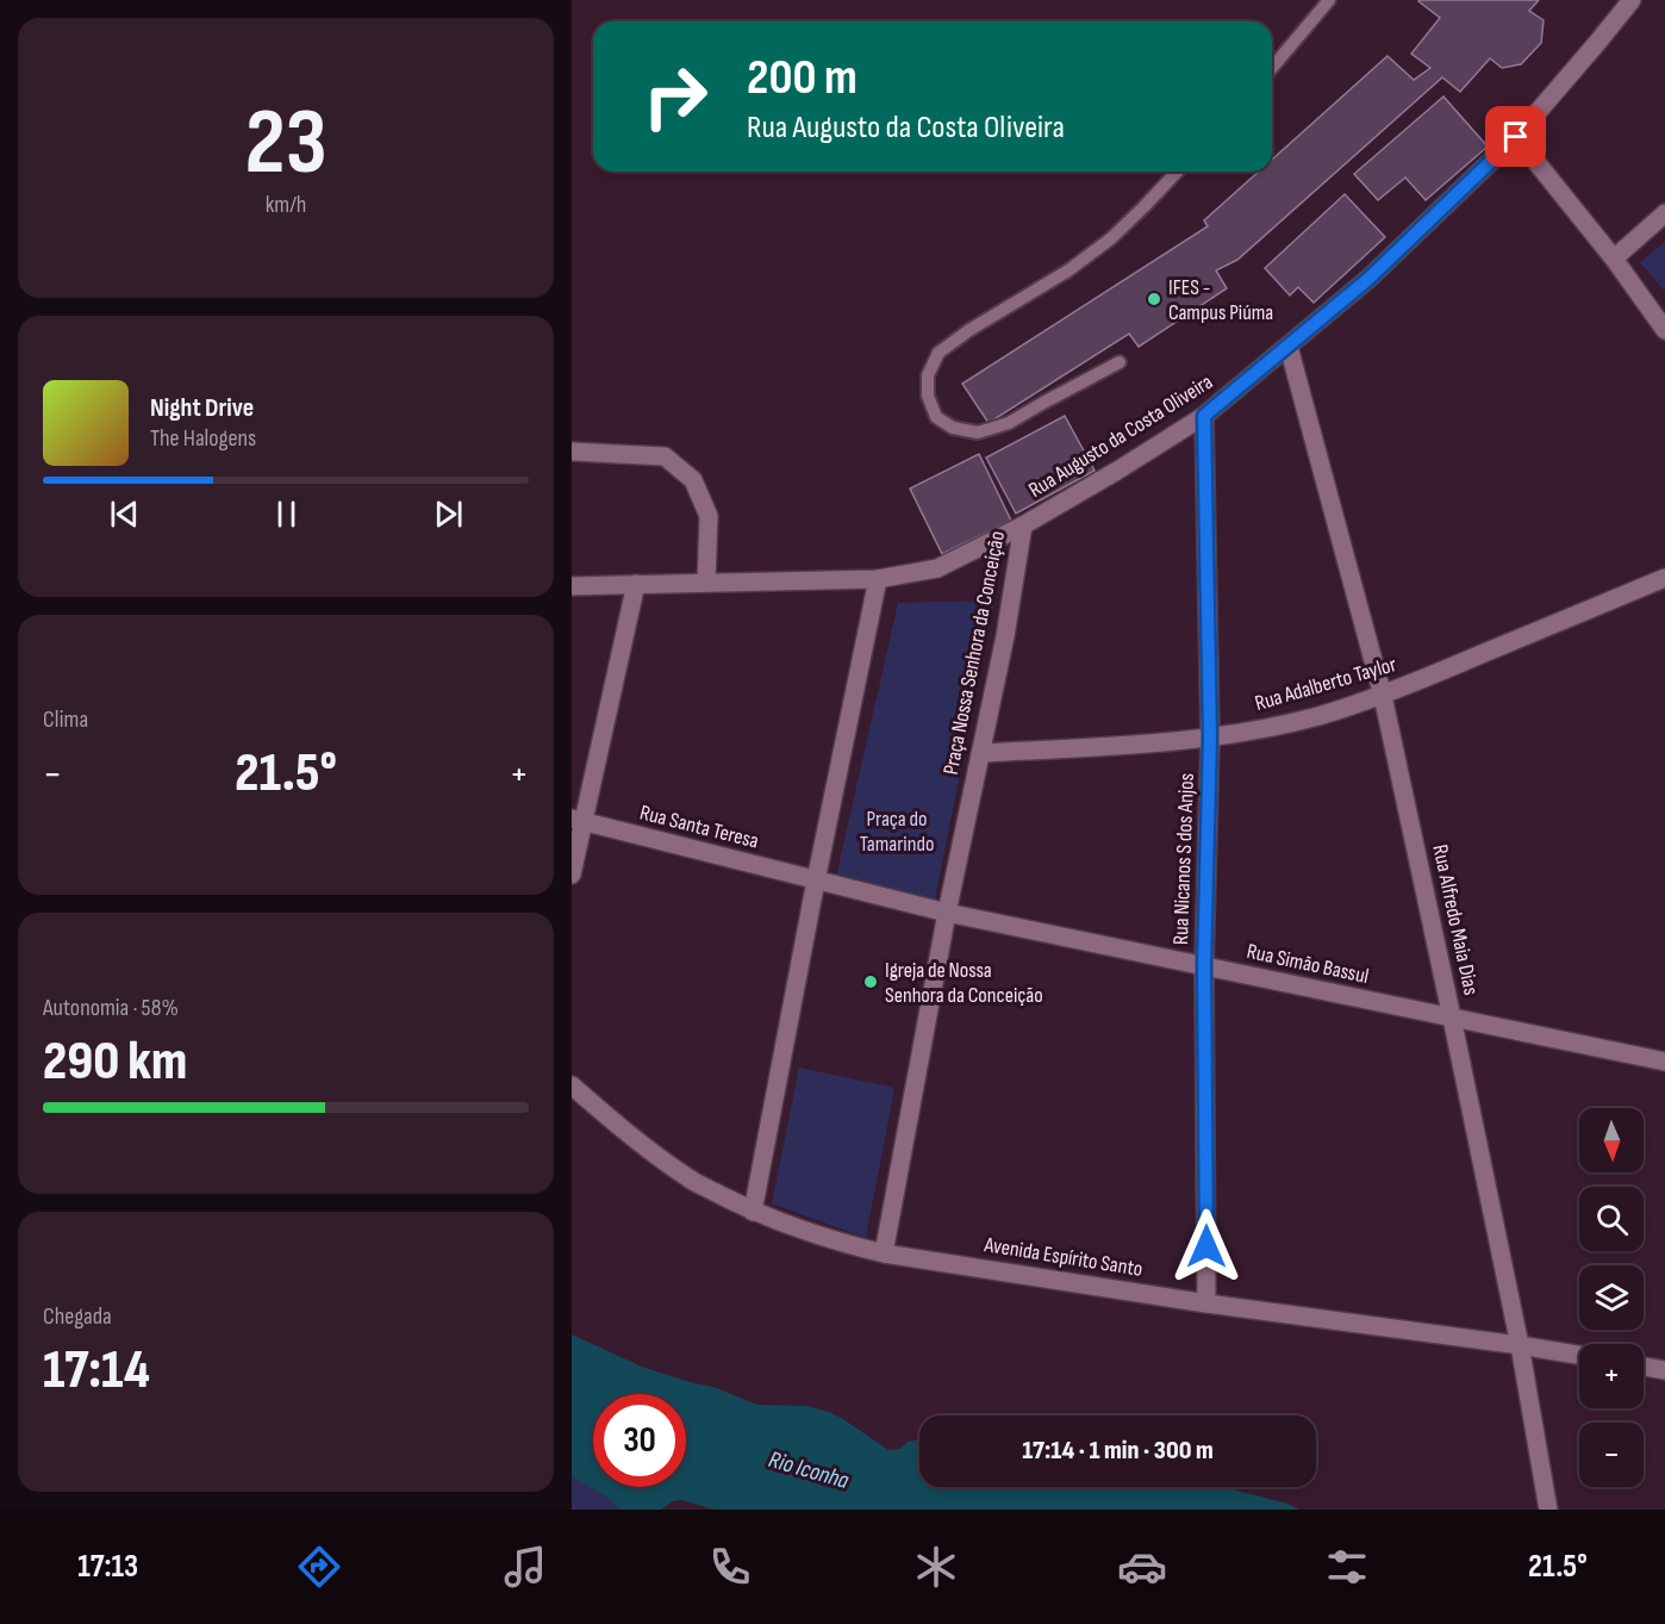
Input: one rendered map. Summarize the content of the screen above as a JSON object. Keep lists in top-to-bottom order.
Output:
{
  "streets": {
    "street": [
      "Rua Augusto da Costa Oliveira",
      "Praça Nossa Senhora da Conceição",
      "Rua Adalberto Taylor",
      "Rua Santa Teresa",
      "Rua Nicanos S dos Anjos",
      "Rua Alfredo Maia Dias",
      "Rua Simão Bassul",
      "Avenida Espírito Santo"
    ]
  },
  "crossings": [
    ["Rua Augusto da Costa Oliveira", "Praça Nossa Senhora da Conceição"],
    ["Rua Augusto da Costa Oliveira", "Rua Nicanos S dos Anjos"],
    ["Rua Augusto da Costa Oliveira", "Rua Alfredo Maia Dias"],
    ["Praça Nossa Senhora da Conceição", "Rua Adalberto Taylor"],
    ["Praça Nossa Senhora da Conceição", "Rua Simão Bassul"],
    ["Praça Nossa Senhora da Conceição", "Avenida Espírito Santo"],
    ["Rua Adalberto Taylor", "Rua Nicanos S dos Anjos"],
    ["Rua Adalberto Taylor", "Rua Alfredo Maia Dias"],
    ["Rua Santa Teresa", "Rua Simão Bassul"],
    ["Rua Nicanos S dos Anjos", "Rua Simão Bassul"],
    ["Rua Nicanos S dos Anjos", "Avenida Espírito Santo"],
    ["Rua Alfredo Maia Dias", "Rua Simão Bassul"],
    ["Rua Alfredo Maia Dias", "Avenida Espírito Santo"]
  ],
  "water": ["Rio Iconha"],
  "parks": ["Praça do Tamarindo"],
  "places": ["IFES - Campus Piúma", "Igreja de Nossa Senhora da Conceição"],
  "north": "bottom",
  "page": {
    "tile": [
      ["23", "km/h"],
      "Clima",
      ["Autonomia · 58%", "290 km"],
      ["Chegada", "17:14"]
    ],
    "turn": ["200 m", "Rua Augusto da Costa Oliveira"],
    "song": ["Night Drive", "The Halogens"],
    "heat": ["−", "21.5°", "+"],
    "map_buttons": ["+", "−"],
    "limit": "30",
    "trip": "17:14 · 1 min · 300 m",
    "tabs": ["17:13", "21.5°"]
  }
}
